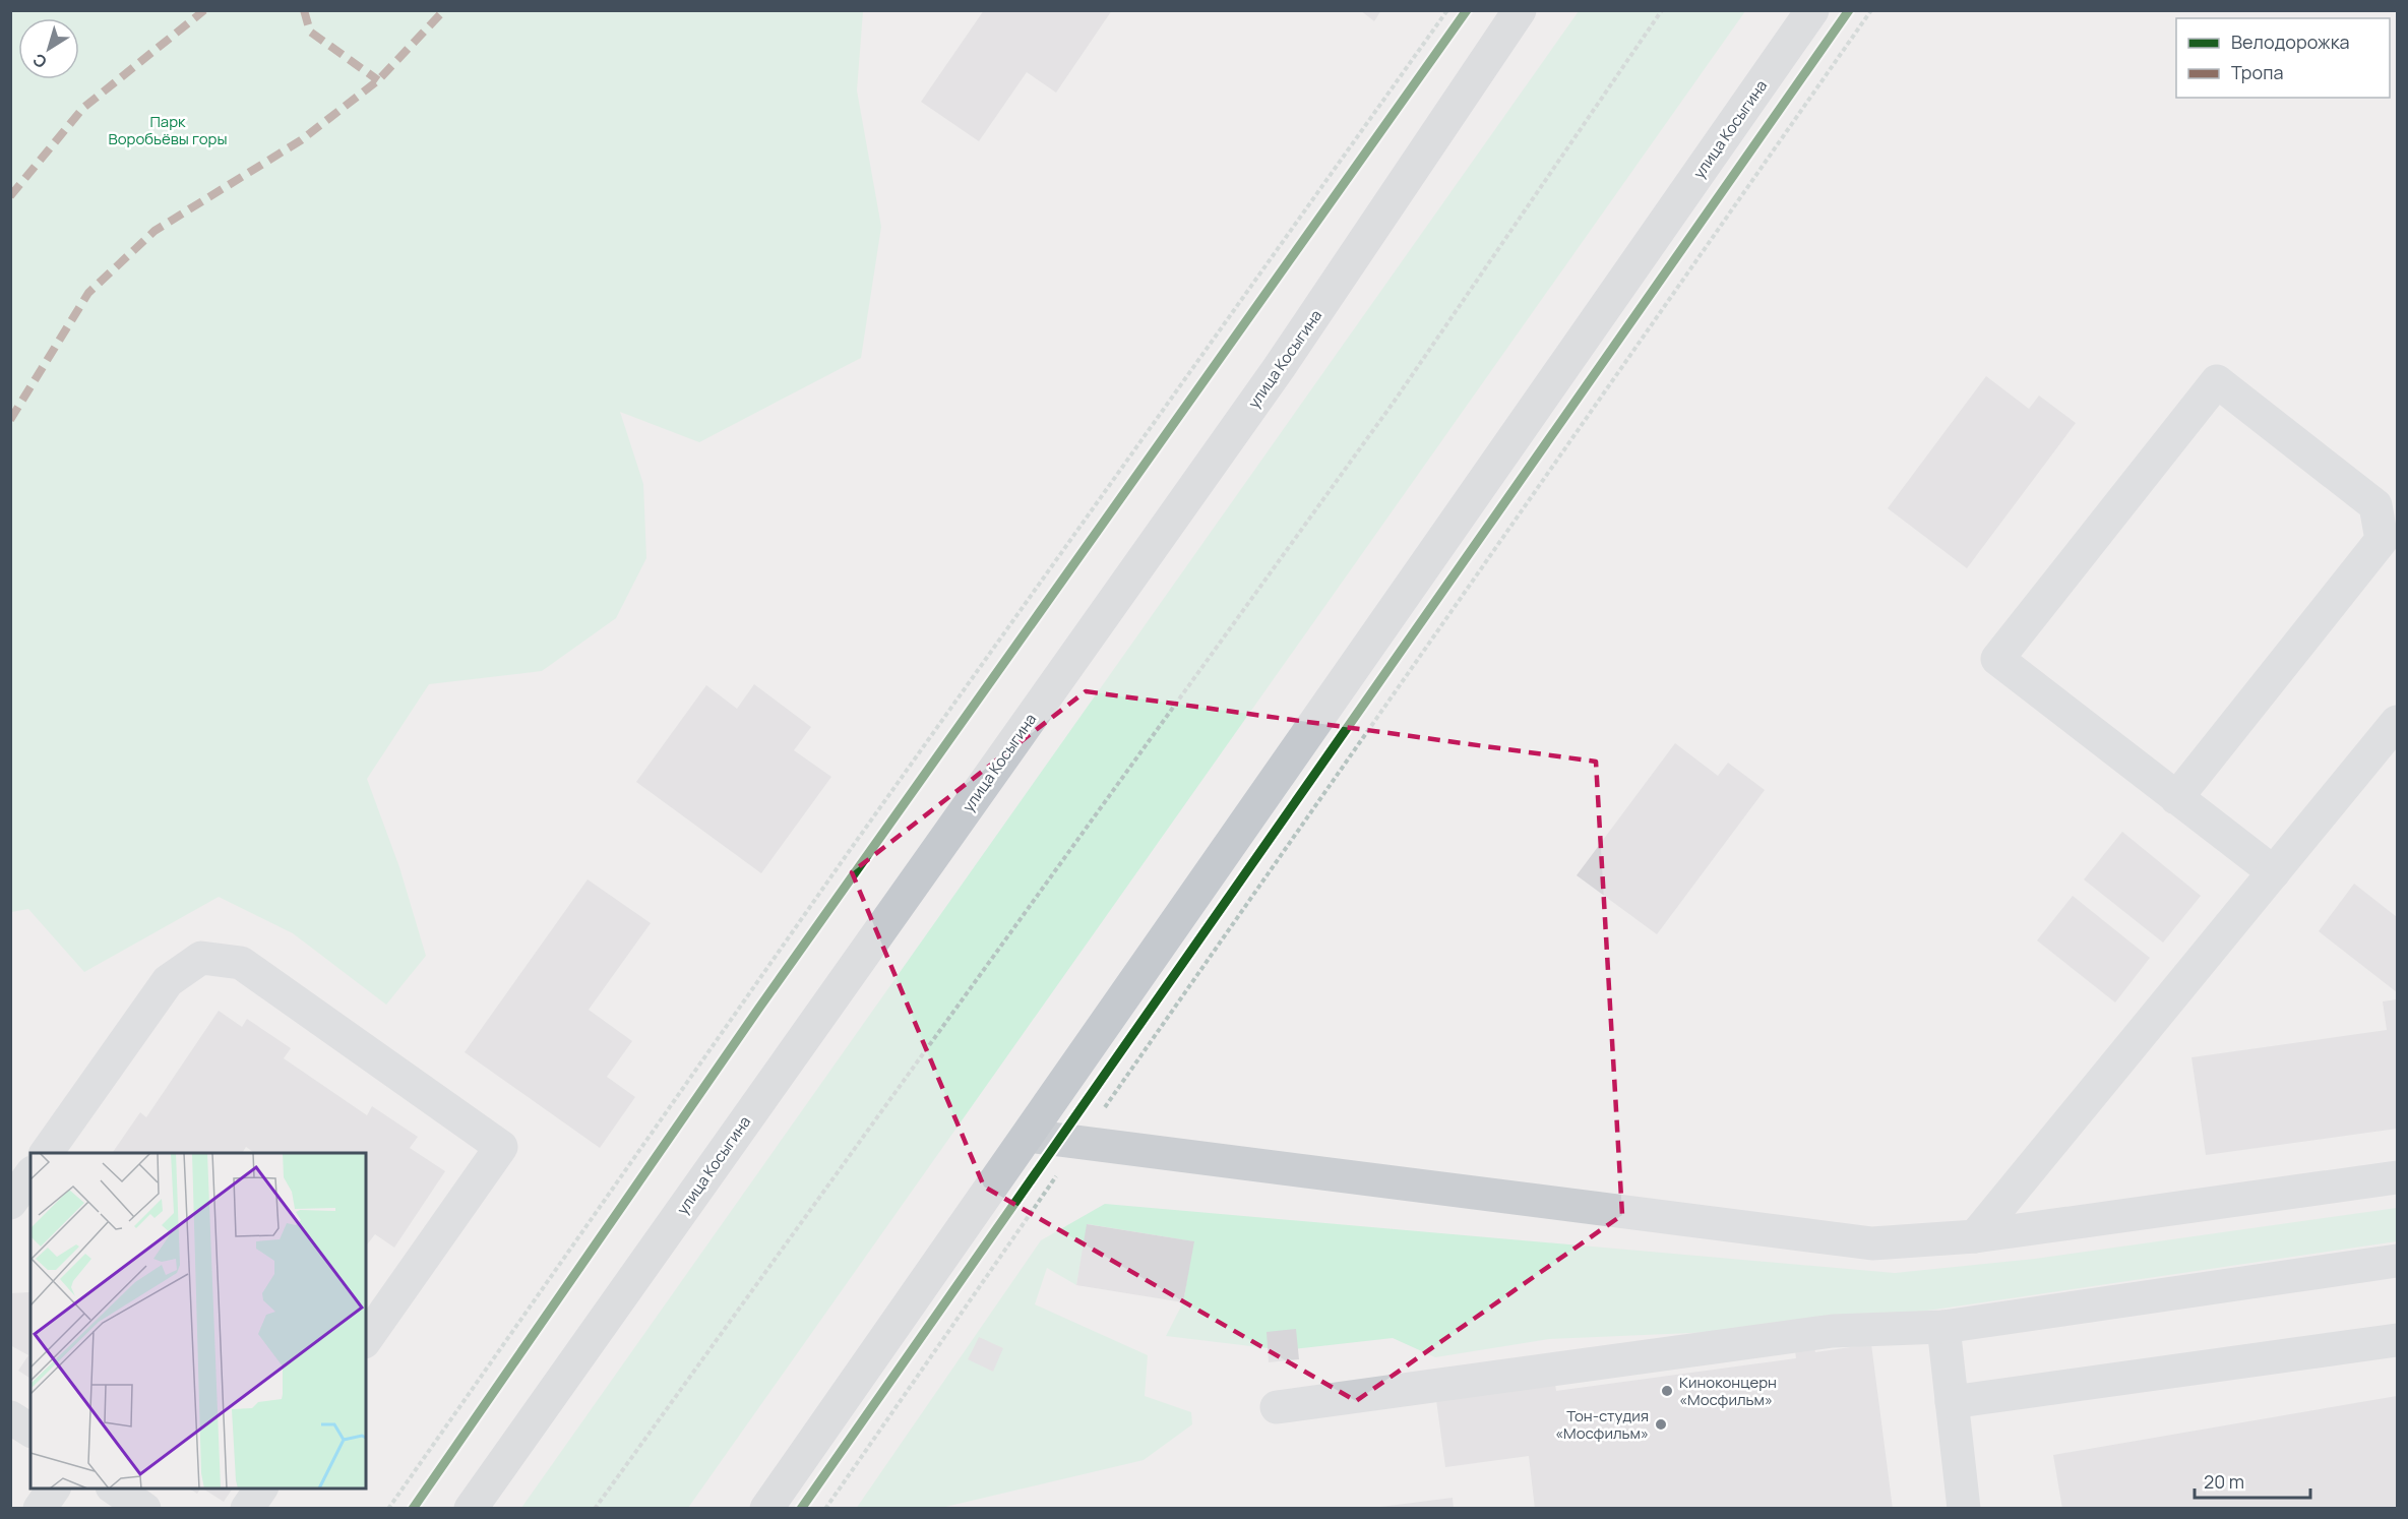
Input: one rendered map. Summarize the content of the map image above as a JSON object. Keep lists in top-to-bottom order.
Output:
{
  "streets": {
    "main road": ["улица Косыгина"]
  },
  "parks": ["Парк Воробьёвы горы"],
  "places": ["Киноконцерн «Мосфильм»", "Тон-студия «Мосфильм»"],
  "legend": ["Велодорожка", "Тропа"],
  "scale_bar": "20 m",
  "north": "bottom left"
}
